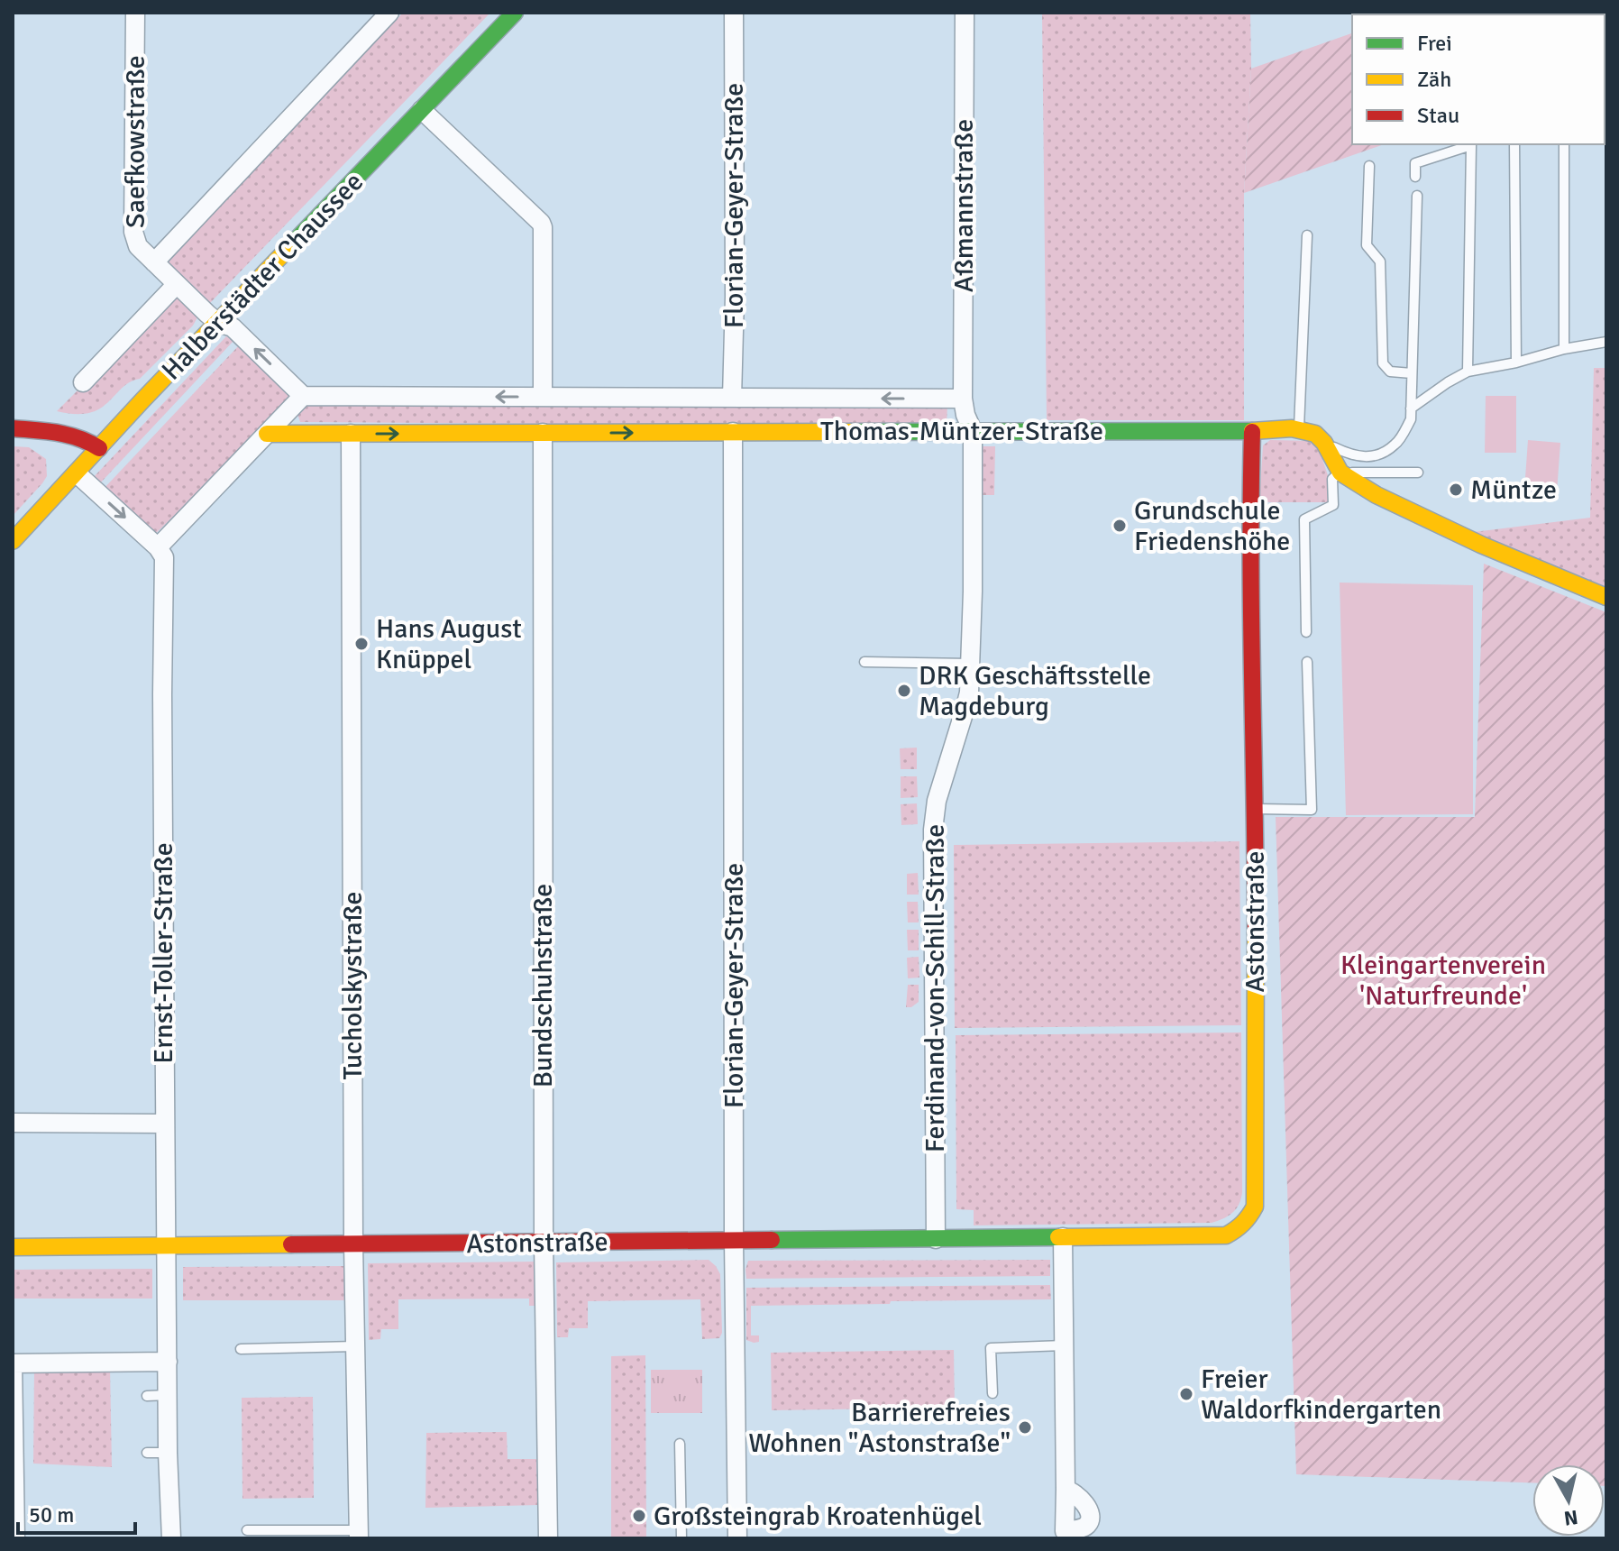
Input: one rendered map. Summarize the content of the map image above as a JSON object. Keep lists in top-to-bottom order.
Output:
{
  "streets": {
    "street": [
      "Saefkowstraße",
      "Florian-Geyer-Straße",
      "Aßmannstraße",
      "Halberstädter Chaussee",
      "Thomas-Müntzer-Straße",
      "Astonstraße",
      "Ernst-Toller-Straße",
      "Tucholskystraße",
      "Bundschuhstraße",
      "Ferdinand-von-Schill-Straße"
    ]
  },
  "crossings": [
    ["Saefkowstraße", "Halberstädter Chaussee"],
    ["Saefkowstraße", "Thomas-Müntzer-Straße"],
    ["Florian-Geyer-Straße", "Thomas-Müntzer-Straße"],
    ["Florian-Geyer-Straße", "Astonstraße"],
    ["Aßmannstraße", "Thomas-Müntzer-Straße"],
    ["Aßmannstraße", "Ferdinand-von-Schill-Straße"],
    ["Thomas-Müntzer-Straße", "Astonstraße"],
    ["Thomas-Müntzer-Straße", "Tucholskystraße"],
    ["Thomas-Müntzer-Straße", "Bundschuhstraße"],
    ["Thomas-Müntzer-Straße", "Ferdinand-von-Schill-Straße"],
    ["Astonstraße", "Ernst-Toller-Straße"],
    ["Astonstraße", "Tucholskystraße"],
    ["Astonstraße", "Bundschuhstraße"],
    ["Astonstraße", "Ferdinand-von-Schill-Straße"]
  ],
  "parks": ["Kleingartenverein 'Naturfreunde'"],
  "places": [
    "Müntze",
    "Grundschule Friedenshöhe",
    "Hans August Knüppel",
    "DRK Geschäftsstelle Magdeburg",
    "Freier Waldorfkindergarten",
    "Barrierefreies Wohnen \"Astonstraße\"",
    "Großsteingrab Kroatenhügel"
  ],
  "legend": ["Frei", "Zäh", "Stau"],
  "scale_bar": "50 m",
  "north": "bottom"
}
